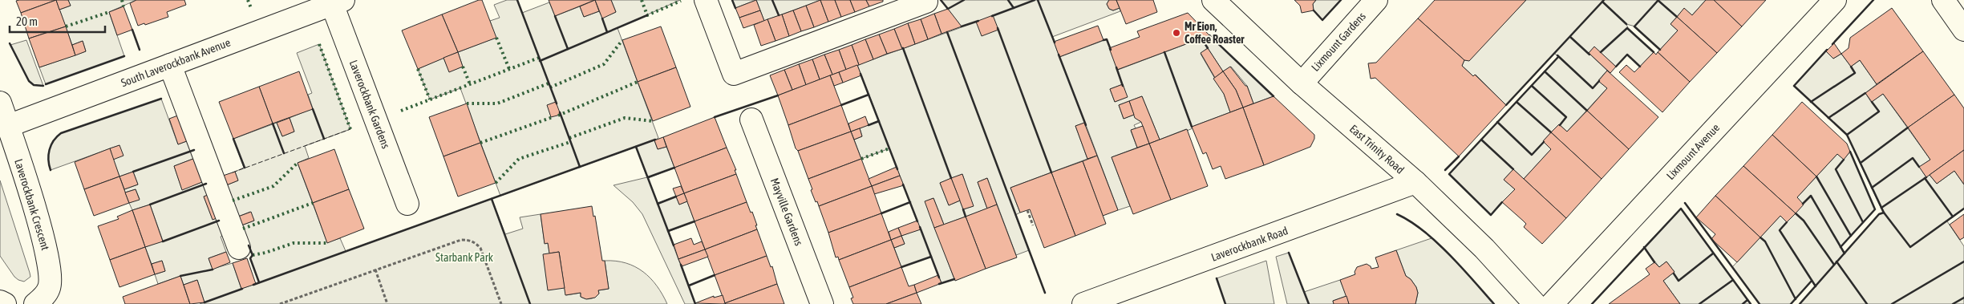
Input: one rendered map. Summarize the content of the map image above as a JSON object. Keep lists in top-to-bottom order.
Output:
{
  "streets": {
    "street": [
      "Lixmount Gardens",
      "South Laverockbank Avenue",
      "Laverockbank Gardens",
      "East Trinity Road",
      "Lixmount Avenue",
      "Laverockbank Crescent",
      "Mayville Gardens",
      "Laverockbank Road"
    ]
  },
  "crossings": [
    ["Lixmount Gardens", "East Trinity Road"],
    ["South Laverockbank Avenue", "Laverockbank Gardens"],
    ["South Laverockbank Avenue", "Laverockbank Crescent"],
    ["East Trinity Road", "Laverockbank Road"]
  ],
  "parks": ["Starbank Park"],
  "places": ["Mr Eion, Coffee Roaster"],
  "scale_bar": "20 m"
}
